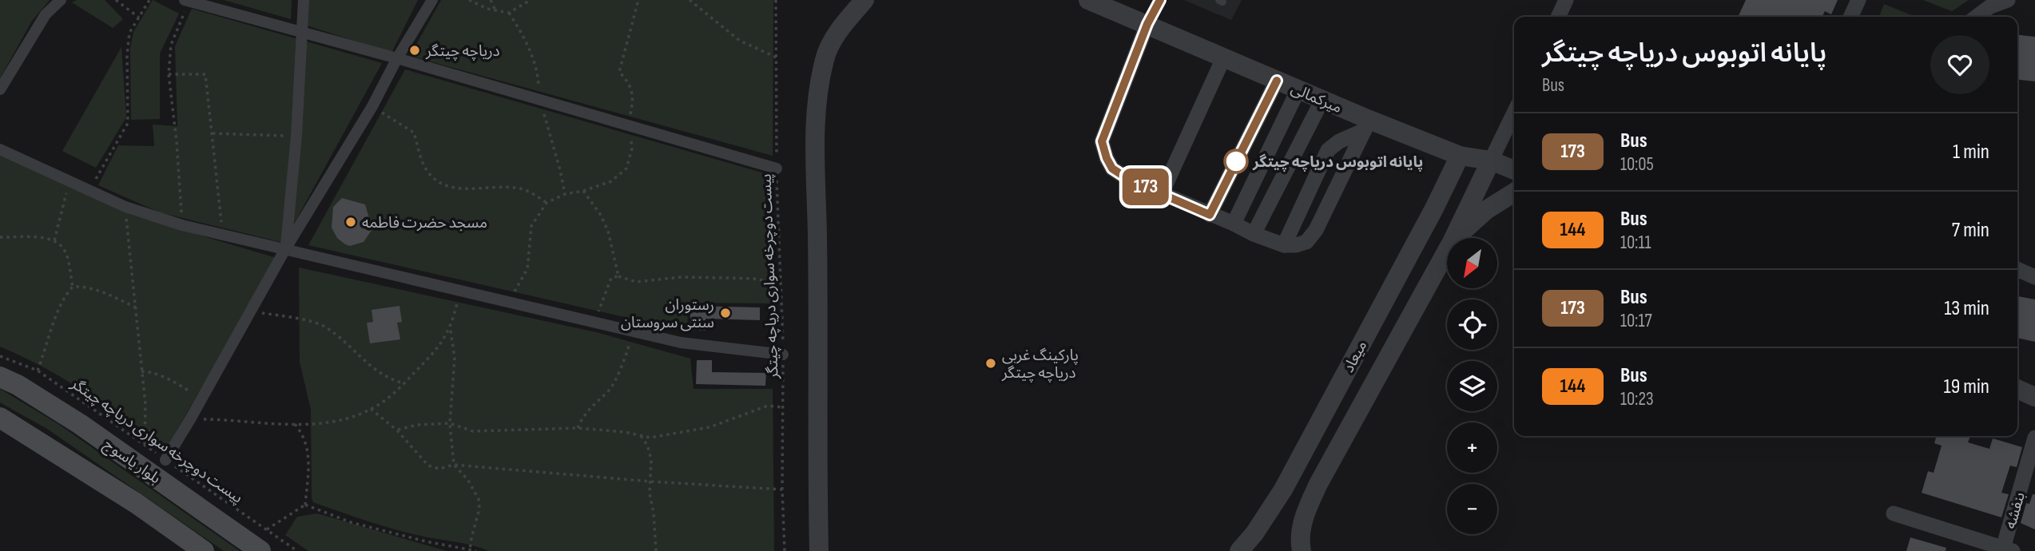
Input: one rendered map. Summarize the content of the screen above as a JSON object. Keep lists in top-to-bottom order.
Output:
{
  "streets": {
    "main road": ["بلوار یاسوج"],
    "street": ["میرکمالی", "میعاد", "بنفشه"],
    "path": ["پیست دوچرخه سواری دریاچه چیتگر"]
  },
  "crossings": [
    ["میرکمالی", "میعاد"]
  ],
  "places": [
    "دریاچه چیتگر",
    "پایانه اتوبوس دریاچه چیتگر",
    "مسجد حضرت فاطمه",
    "رستوران سنتی سروستان",
    "پارکینگ غربی دریاچه چیتگر"
  ],
  "lines": ["bus line 173"],
  "north": "bottom left",
  "page": {
    "on_map": "173",
    "heading": ["پایانه اتوبوس دریاچه چیتگر", "Bus"],
    "list": [
      {
        "mark": "173",
        "name": "Bus",
        "note": "10:05",
        "value": "1 min"
      },
      {
        "mark": "144",
        "name": "Bus",
        "note": "10:11",
        "value": "7 min"
      },
      {
        "mark": "173",
        "name": "Bus",
        "note": "10:17",
        "value": "13 min"
      },
      {
        "mark": "144",
        "name": "Bus",
        "note": "10:23",
        "value": "19 min"
      }
    ],
    "map_buttons": ["+", "−"]
  }
}
